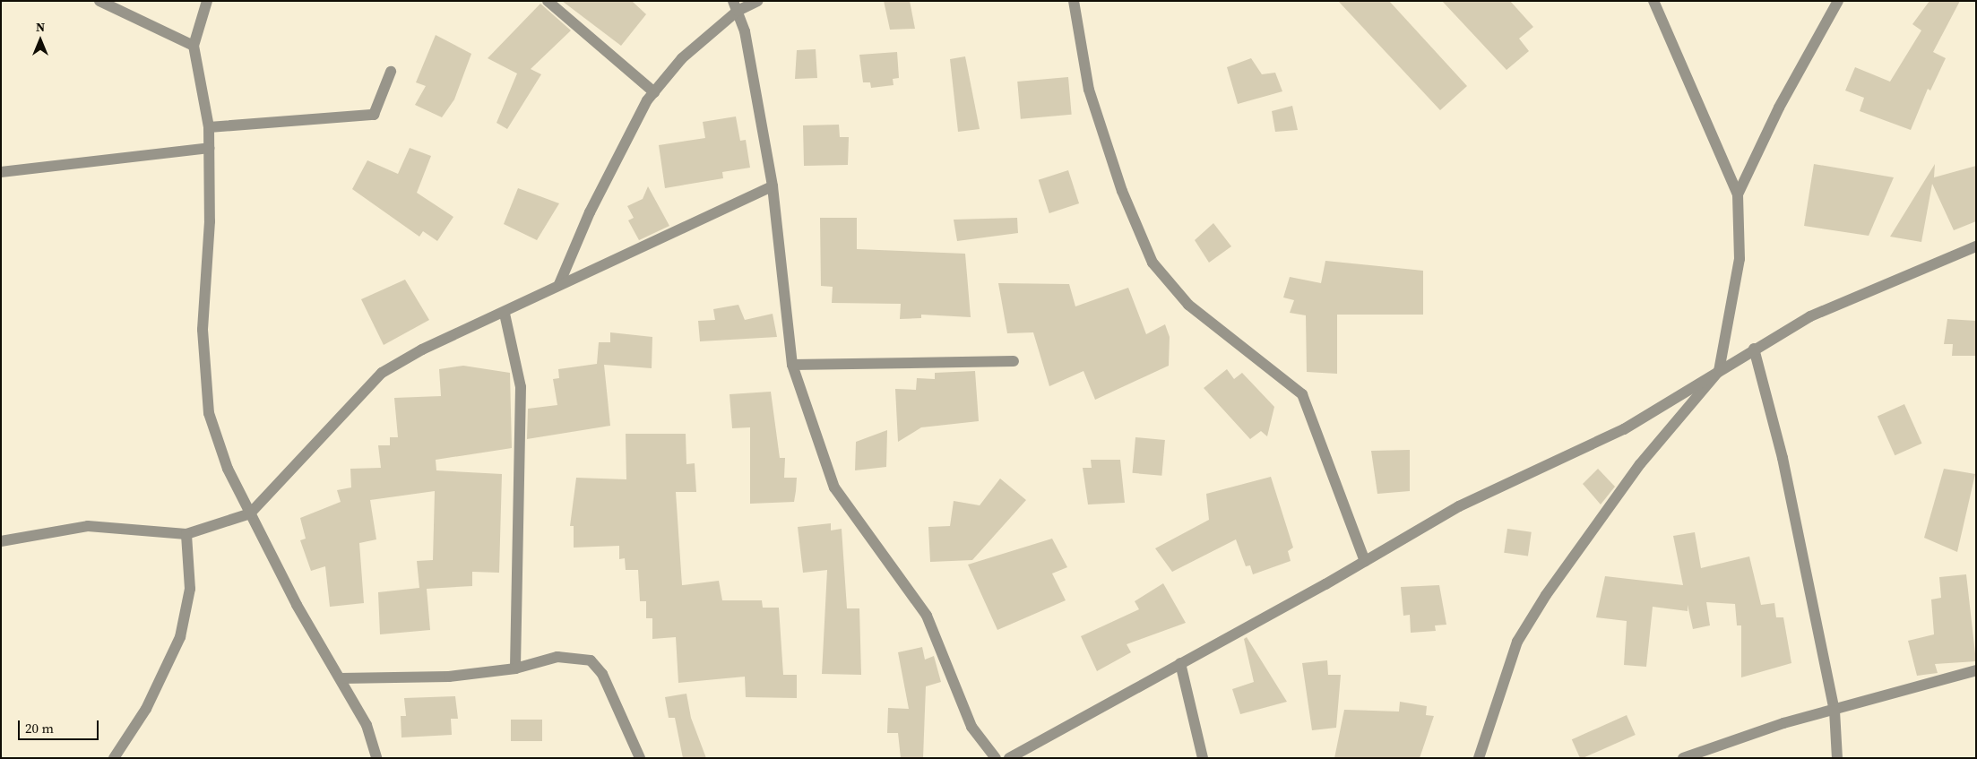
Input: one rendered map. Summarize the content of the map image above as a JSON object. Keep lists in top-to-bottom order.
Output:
{
  "scale_bar": "20 m",
  "north": "top"
}
